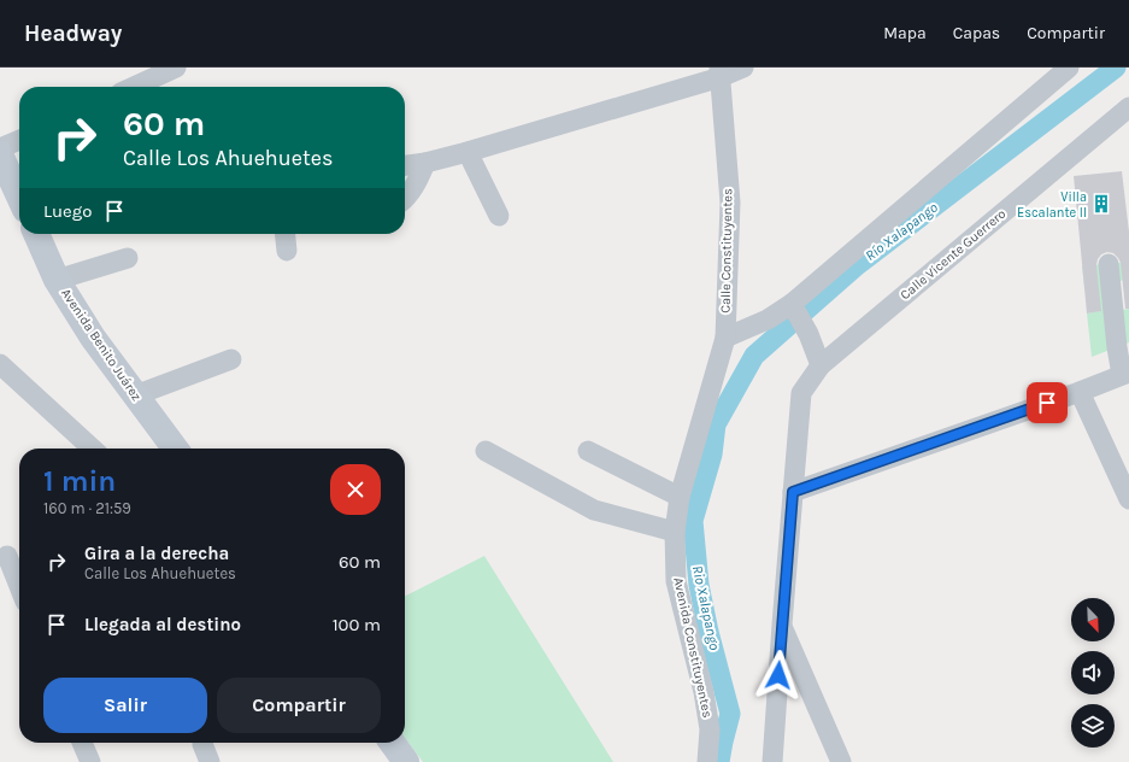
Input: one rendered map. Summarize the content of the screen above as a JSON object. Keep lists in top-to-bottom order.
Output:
{
  "streets": {
    "main road": ["Avenida Benito Juárez"],
    "street": ["Calle Constituyentes", "Calle Vicente Guerrero", "Avenida Constituyentes"]
  },
  "crossings": [
    ["Calle Constituyentes", "Avenida Constituyentes"]
  ],
  "water": ["Río Xalapango", "Rio Xalapango"],
  "places": {
    "building": ["Villa Escalante II"]
  },
  "north": "bottom right",
  "page": {
    "header": "Headway",
    "nav": ["Mapa", "Capas", "Compartir"],
    "turn": ["60 m", "Calle Los Ahuehuetes"],
    "then": "Luego",
    "heading": ["1 min", "160 m · 21:59"],
    "list": [
      {
        "name": "Gira a la derecha",
        "note": "Calle Los Ahuehuetes",
        "value": "60 m"
      },
      {
        "name": "Llegada al destino",
        "value": "100 m"
      }
    ],
    "buttons": ["Salir", "Compartir"]
  }
}
